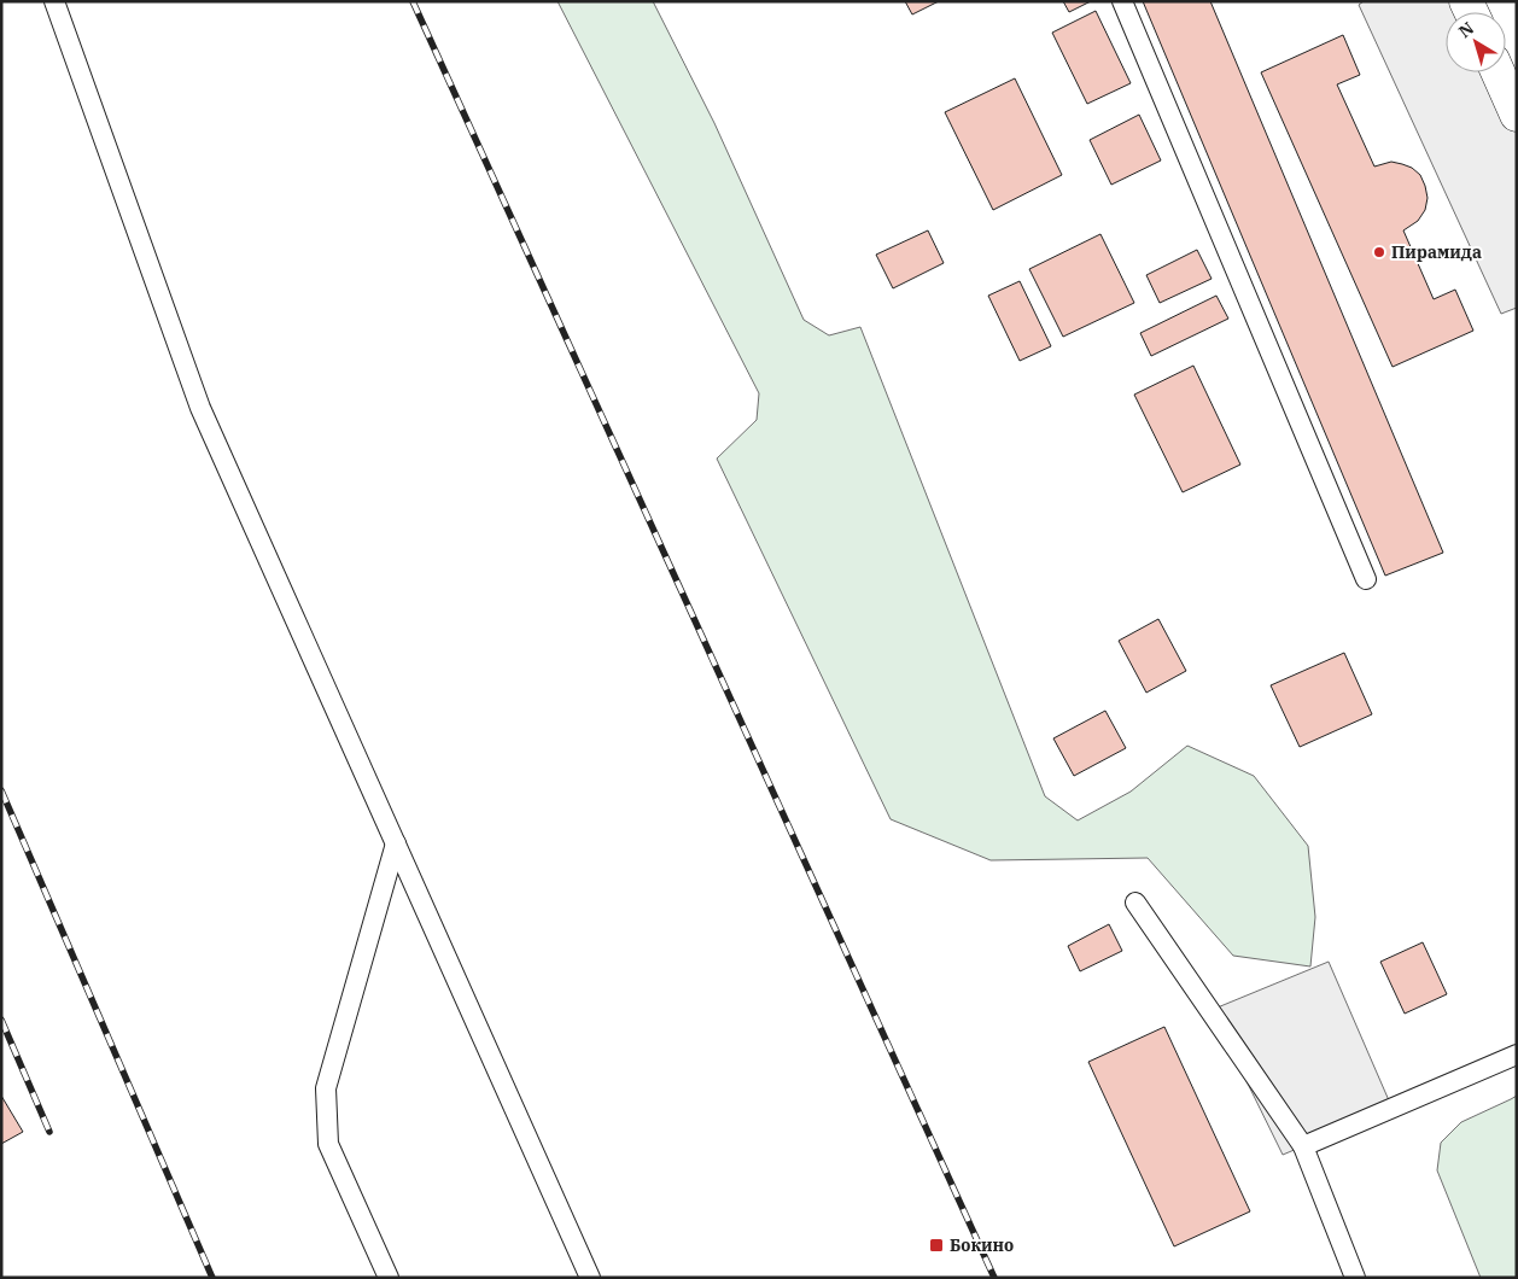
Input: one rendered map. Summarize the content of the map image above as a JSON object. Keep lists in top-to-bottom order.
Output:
{
  "places": {
    "other": ["Пирамида"],
    "transit": ["Бокино"]
  },
  "north": "top left"
}
